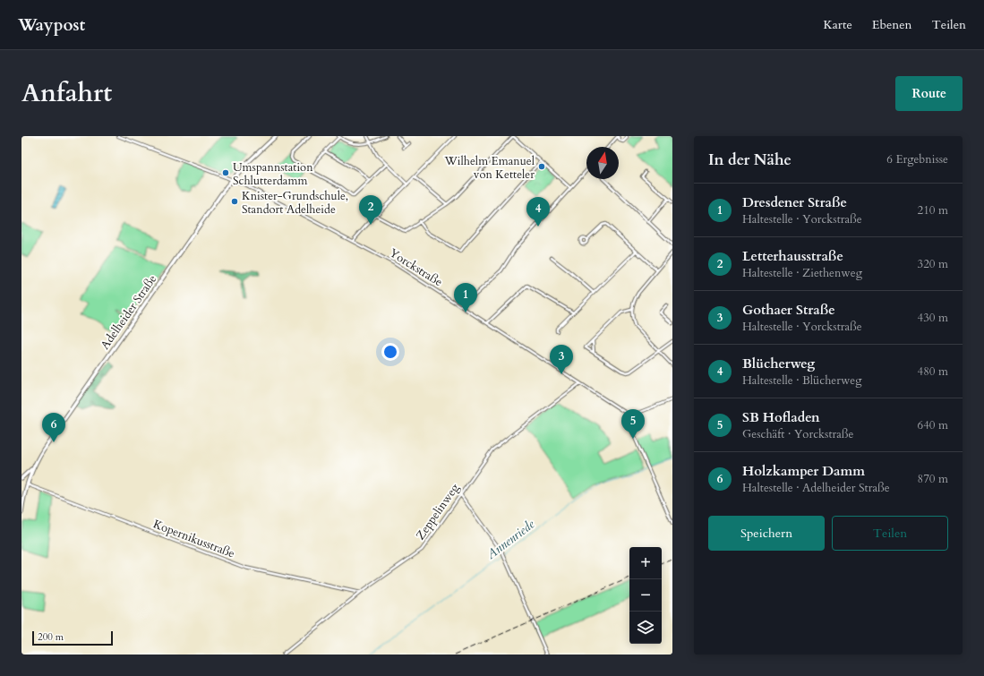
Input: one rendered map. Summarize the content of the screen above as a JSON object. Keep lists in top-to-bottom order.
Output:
{
  "streets": {
    "main road": ["Adelheider Straße"],
    "street": ["Yorckstraße", "Zeppelinweg", "Kopernikusstraße"]
  },
  "crossings": [
    ["Yorckstraße", "Adelheider Straße"],
    ["Yorckstraße", "Zeppelinweg"],
    ["Adelheider Straße", "Kopernikusstraße"],
    ["Zeppelinweg", "Kopernikusstraße"]
  ],
  "water": ["Annenriede"],
  "places": ["Wilhelm Emanuel von Ketteler", "Umspannstation Schlutterdamm", "Knister-Grundschule, Standort Adelheide"],
  "scale_bar": "200 m",
  "north": "top",
  "page": {
    "header": "Waypost",
    "nav": ["Karte", "Ebenen", "Teilen"],
    "title": "Anfahrt",
    "buttons": [
      "Route",
      ["Speichern", "Teilen"]
    ],
    "heading": ["In der Nähe", "6 Ergebnisse"],
    "list": [
      {
        "mark": "1",
        "name": "Dresdener Straße",
        "note": "Haltestelle · Yorckstraße",
        "value": "210 m"
      },
      {
        "mark": "2",
        "name": "Letterhausstraße",
        "note": "Haltestelle · Ziethenweg",
        "value": "320 m"
      },
      {
        "mark": "3",
        "name": "Gothaer Straße",
        "note": "Haltestelle · Yorckstraße",
        "value": "430 m"
      },
      {
        "mark": "4",
        "name": "Blücherweg",
        "note": "Haltestelle · Blücherweg",
        "value": "480 m"
      },
      {
        "mark": "5",
        "name": "SB Hofladen",
        "note": "Geschäft · Yorckstraße",
        "value": "640 m"
      },
      {
        "mark": "6",
        "name": "Holzkamper Damm",
        "note": "Haltestelle · Adelheider Straße",
        "value": "870 m"
      }
    ],
    "pins": [
      "2",
      "4",
      "1",
      "3",
      "5",
      "6"
    ],
    "map_buttons": ["+", "−"],
    "scale": "200 m"
  }
}
